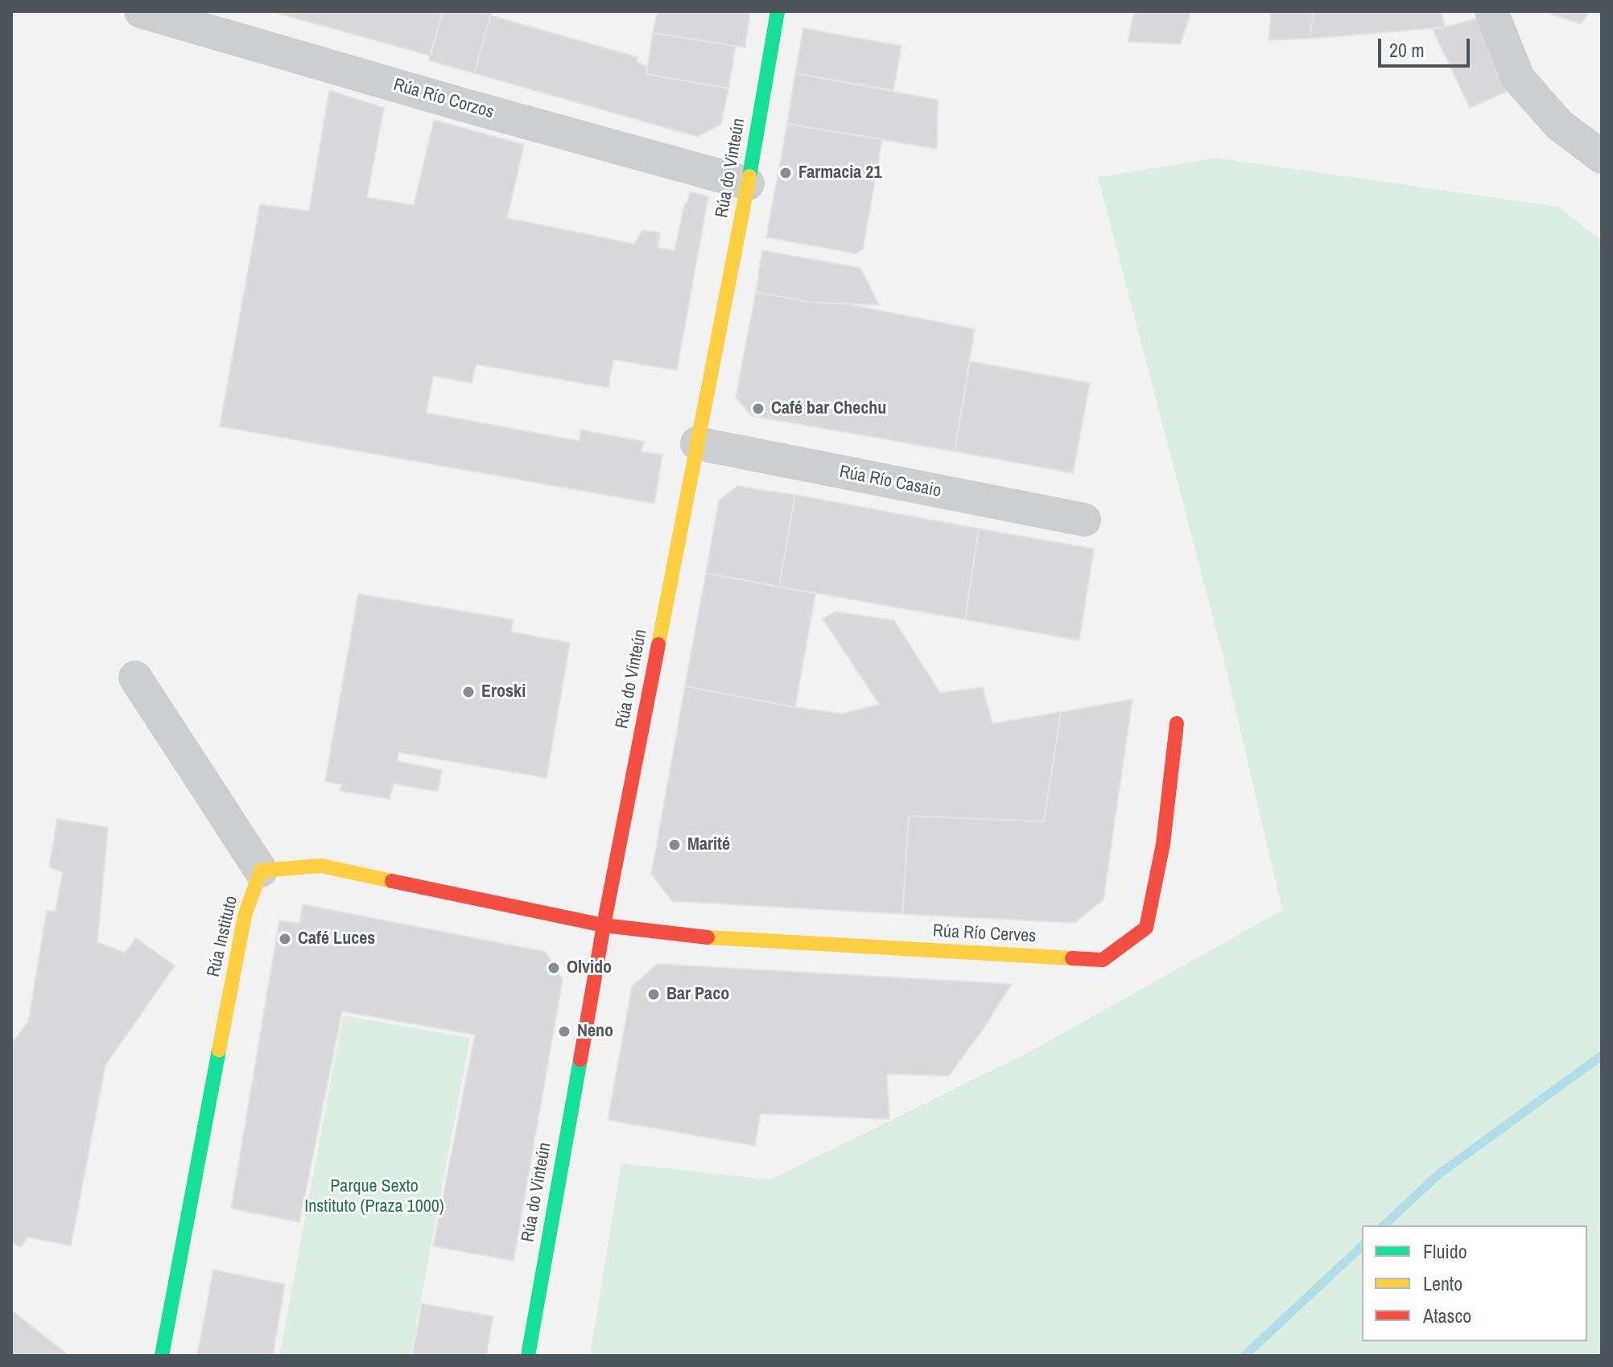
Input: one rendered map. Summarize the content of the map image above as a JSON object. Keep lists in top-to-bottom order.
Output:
{
  "streets": {
    "street": [
      "Rúa Río Corzos",
      "Rúa do Vinteún",
      "Rúa Río Casaio",
      "Rúa Río Cerves",
      "Rúa Instituto"
    ]
  },
  "crossings": [
    ["Rúa Río Corzos", "Rúa do Vinteún"],
    ["Rúa do Vinteún", "Rúa Río Casaio"],
    ["Rúa do Vinteún", "Rúa Río Cerves"]
  ],
  "parks": ["Parque Sexto Instituto (Praza 1000)"],
  "places": [
    "Farmacia 21",
    "Café bar Chechu",
    "Eroski",
    "Marité",
    "Café Luces",
    "Olvido",
    "Bar Paco",
    "Neno"
  ],
  "legend": ["Fluido", "Lento", "Atasco"],
  "scale_bar": "20 m"
}
